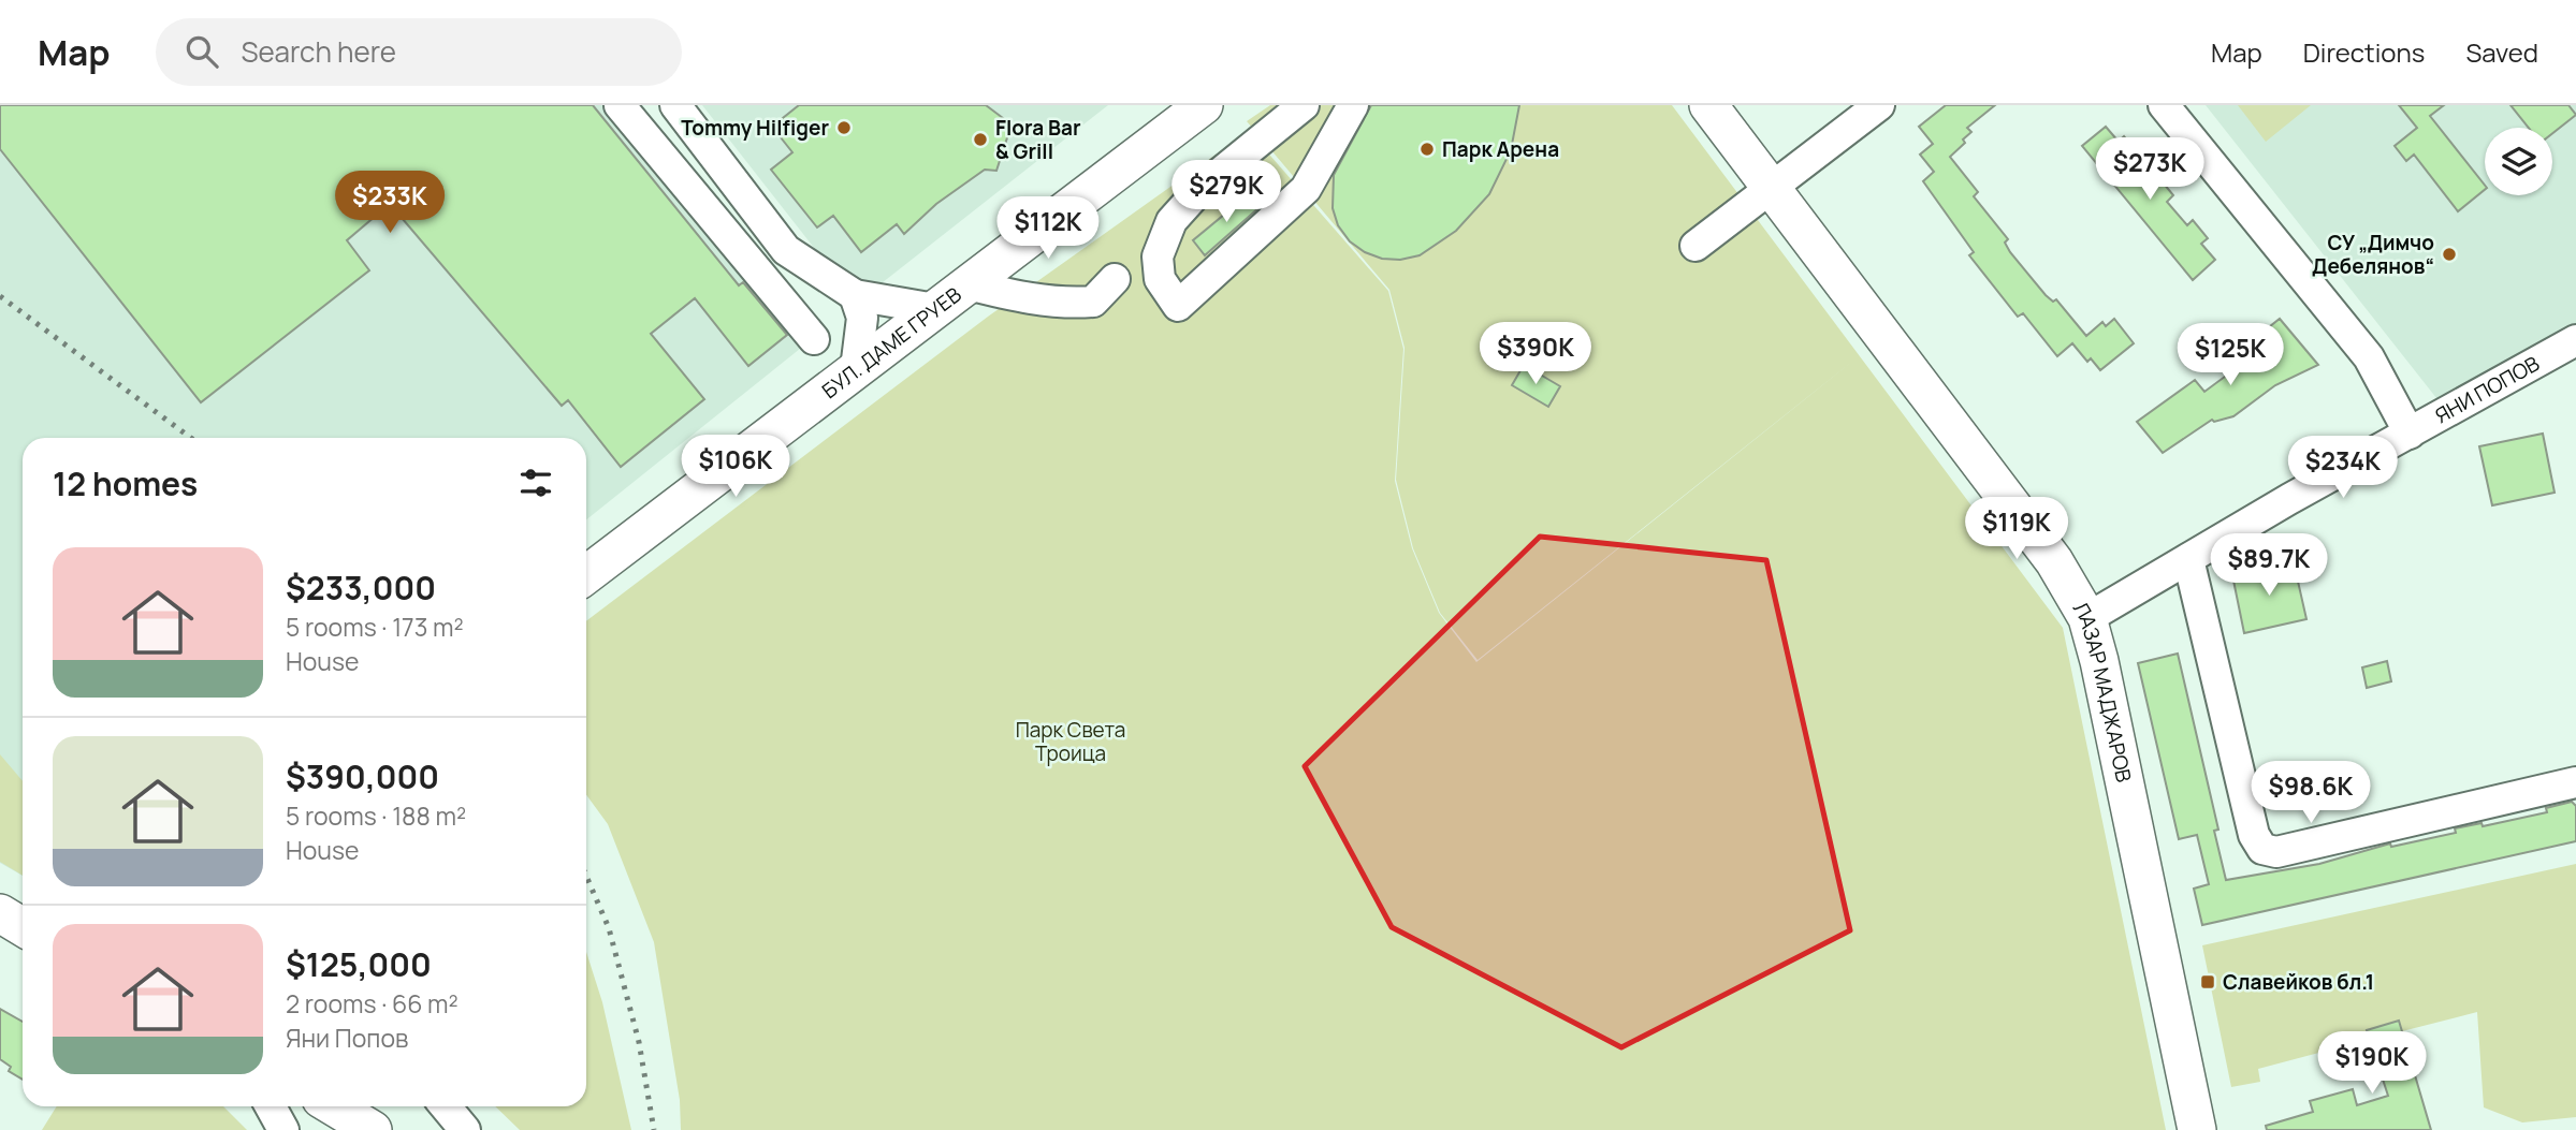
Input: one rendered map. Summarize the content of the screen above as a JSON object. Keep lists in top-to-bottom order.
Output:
{
  "streets": {
    "main road": ["БУЛ. ДАМЕ ГРУЕВ", "ЛАЗАР МАДЖАРОВ"],
    "street": ["ЯНИ ПОПОВ"]
  },
  "crossings": [
    ["ЯНИ ПОПОВ", "ЛАЗАР МАДЖАРОВ"]
  ],
  "parks": ["Парк Света Троица"],
  "places": {
    "other": [
      "Tommy Hilfiger",
      "Flora Bar & Grill",
      "Парк Арена",
      "СУ „Димчо Дебелянов“"
    ],
    "transit": ["Славейков бл.1"]
  },
  "page": {
    "header": "Map",
    "search": "Search here",
    "nav": ["Map", "Directions", "Saved"],
    "price": [
      "$273K",
      "$279K",
      "$233K",
      "$112K",
      "$390K",
      "$125K",
      "$106K",
      "$234K",
      "$119K",
      "$89.7K",
      "$98.6K",
      "$190K"
    ],
    "heading": "12 homes",
    "list": [
      {
        "name": "$233,000",
        "note": "5 rooms · 173 m² · House"
      },
      {
        "name": "$390,000",
        "note": "5 rooms · 188 m² · House"
      },
      {
        "name": "$125,000",
        "note": "2 rooms · 66 m² · Яни Попов"
      }
    ]
  }
}
